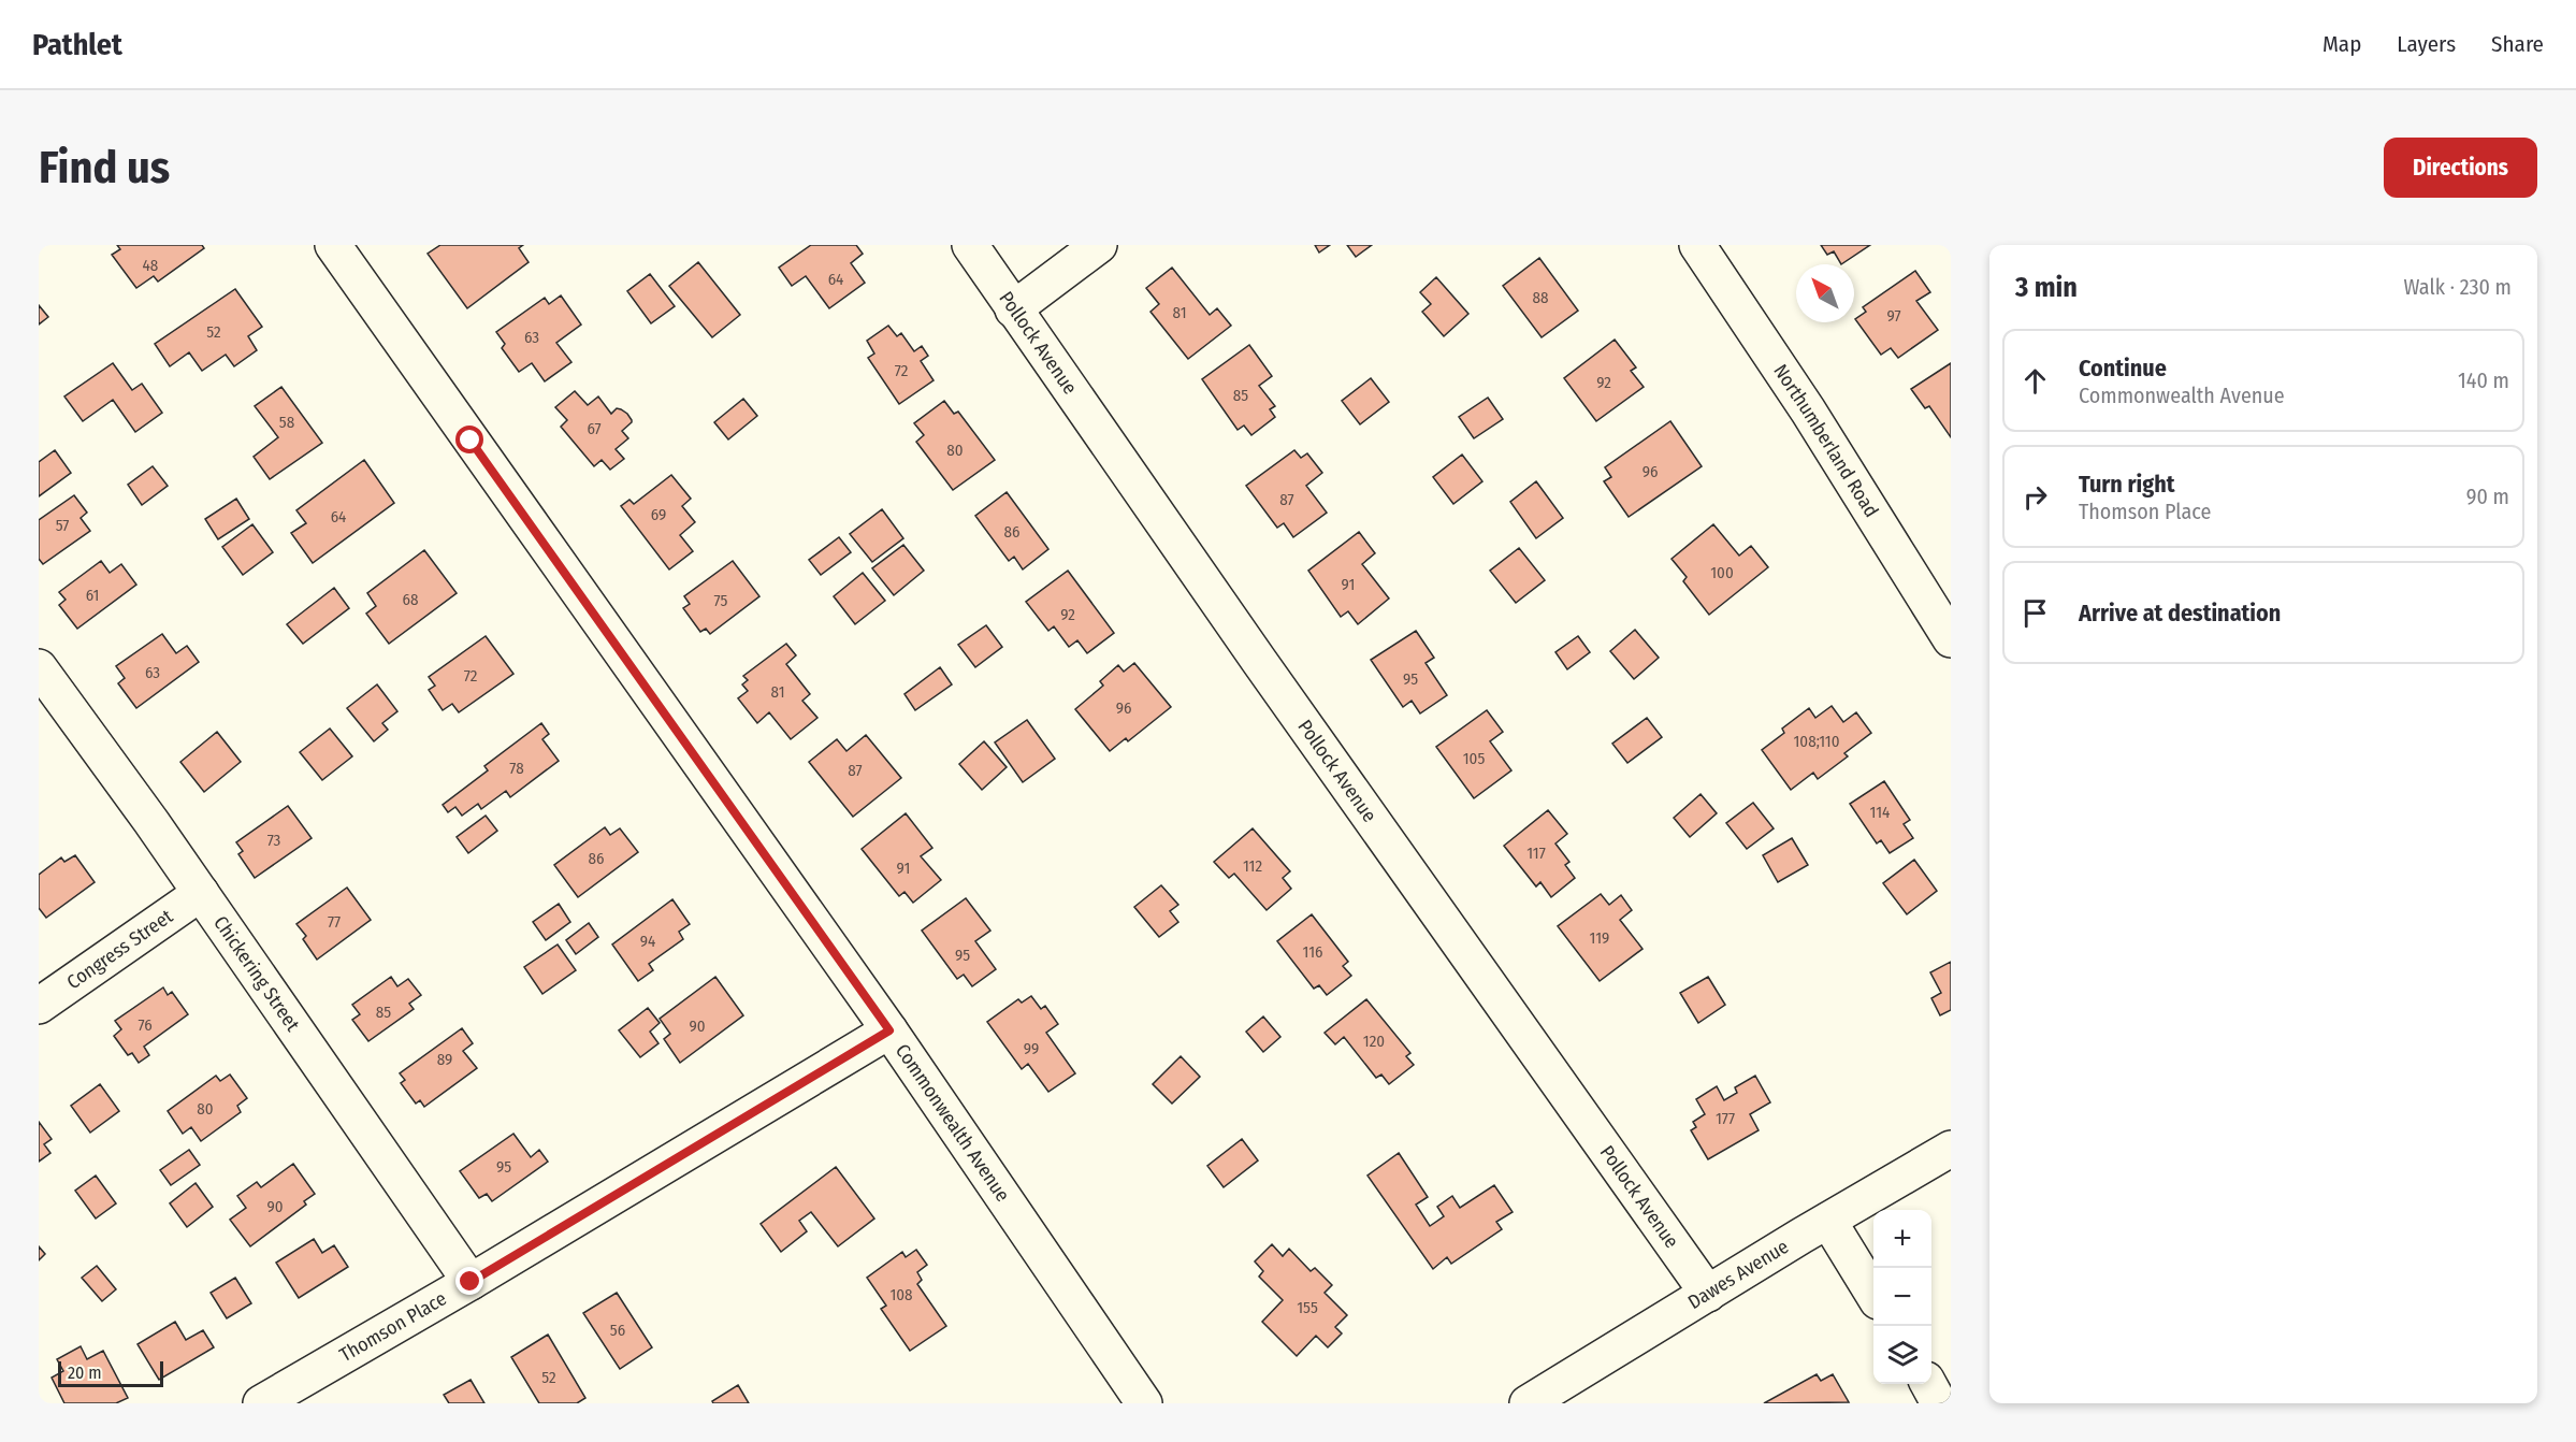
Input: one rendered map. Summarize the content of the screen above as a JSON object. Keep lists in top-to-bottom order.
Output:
{
  "streets": {
    "street": [
      "Pollock Avenue",
      "Northumberland Road",
      "Congress Street",
      "Chickering Street",
      "Commonwealth Avenue",
      "Dawes Avenue",
      "Thomson Place"
    ]
  },
  "crossings": [
    ["Pollock Avenue", "Dawes Avenue"],
    ["Congress Street", "Chickering Street"],
    ["Chickering Street", "Thomson Place"],
    ["Commonwealth Avenue", "Thomson Place"]
  ],
  "house_numbers": [
    "48",
    "64",
    "88",
    "81",
    "97",
    "52",
    "63",
    "72",
    "92",
    "85",
    "58",
    "67",
    "80",
    "96",
    "87",
    "69",
    "64",
    "57",
    "86",
    "100",
    "91",
    "61",
    "68",
    "75",
    "92",
    "63",
    "72",
    "95",
    "81",
    "96",
    "108;110",
    "105",
    "78",
    "87",
    "114",
    "73",
    "117",
    "86",
    "112",
    "91",
    "77",
    "119",
    "94",
    "116",
    "95",
    "85",
    "76",
    "90",
    "120",
    "99",
    "89",
    "80",
    "177",
    "95",
    "90",
    "108",
    "155",
    "56",
    "52"
  ],
  "scale_bar": "20 m",
  "north": "top left",
  "page": {
    "header": "Pathlet",
    "nav": ["Map", "Layers", "Share"],
    "buttons": "Directions",
    "title": "Find us",
    "heading": ["3 min", "Walk · 230 m"],
    "list": [
      ["Continue", "Commonwealth Avenue", "140 m"],
      ["Turn right", "Thomson Place", "90 m"],
      "Arrive at destination"
    ],
    "map_buttons": ["+", "−"],
    "scale": "20 m"
  }
}
